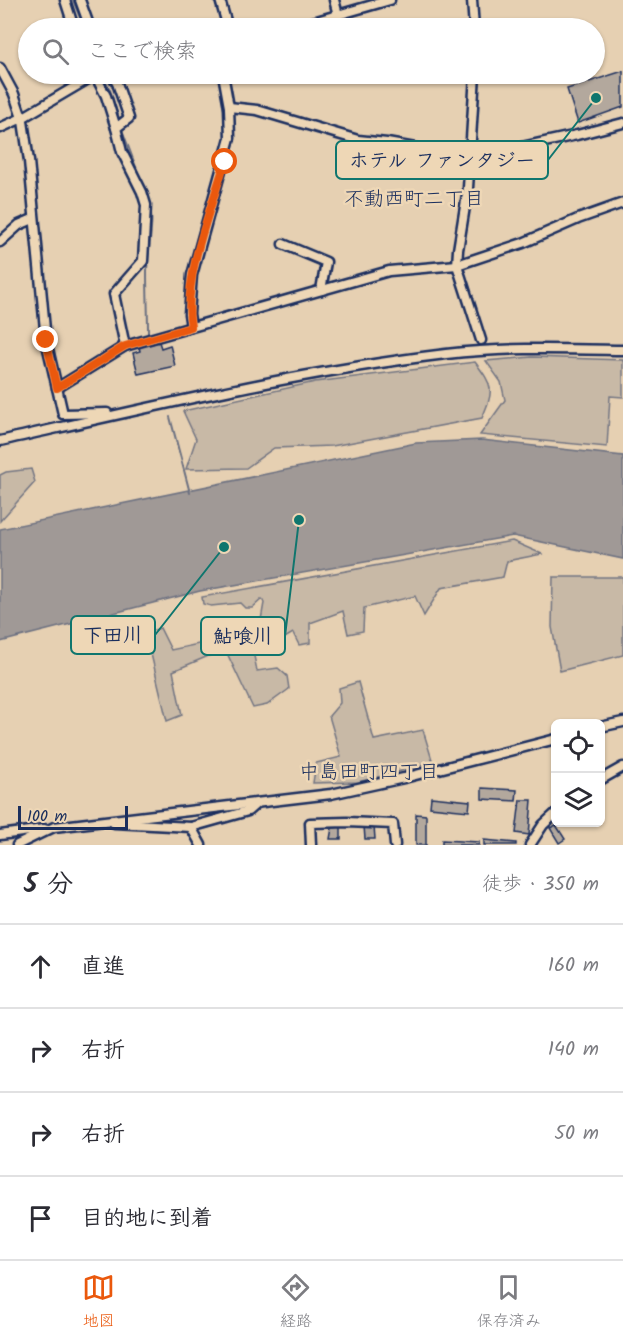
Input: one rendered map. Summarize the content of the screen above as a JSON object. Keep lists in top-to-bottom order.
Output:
{
  "districts": ["不動西町二丁目", "中島田町四丁目"],
  "places": ["ホテル ファンタジー", "鮎喰川", "下田川"],
  "scale_bar": "100 m",
  "page": {
    "search": "ここで検索",
    "scale": "100 m",
    "heading": ["5 分", "徒歩 · 350 m"],
    "list": [
      ["直進", "160 m"],
      ["右折", "140 m"],
      ["右折", "50 m"],
      "目的地に到着"
    ],
    "nav": ["地図", "経路", "保存済み"]
  }
}
